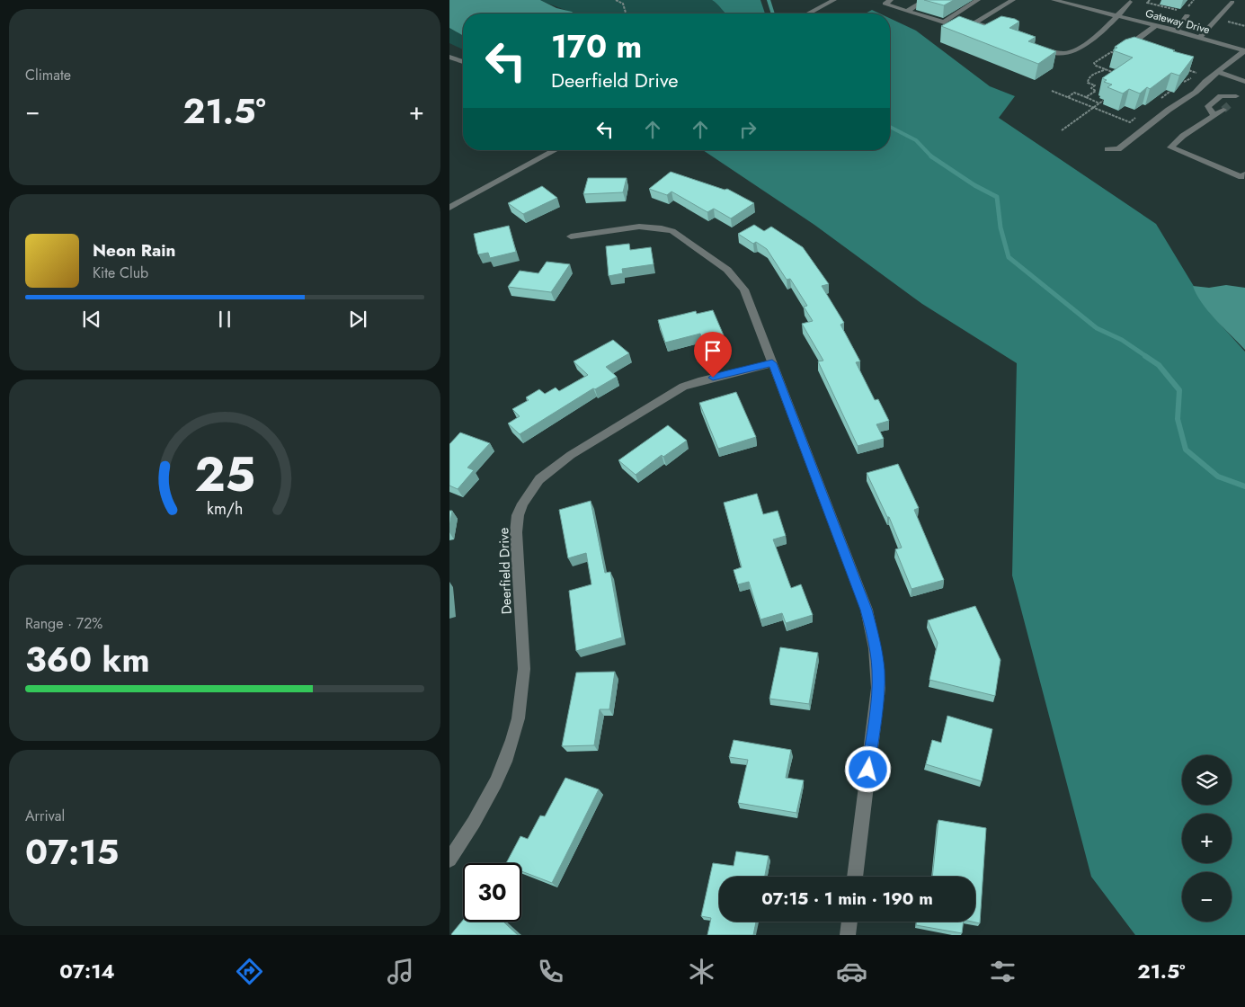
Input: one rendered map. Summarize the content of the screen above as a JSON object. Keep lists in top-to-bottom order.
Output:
{
  "streets": {
    "street": ["Gateway Drive", "Deerfield Drive"]
  },
  "page": {
    "tile": [
      "Climate",
      ["Range · 72%", "360 km"],
      ["Arrival", "07:15"]
    ],
    "turn": ["170 m", "Deerfield Drive"],
    "heat": ["−", "21.5°", "+"],
    "song": ["Neon Rain", "Kite Club"],
    "map_buttons": ["+", "−"],
    "limit": "30",
    "trip": "07:15 · 1 min · 190 m",
    "tabs": ["07:14", "21.5°"],
    "gauge": ["25", "km/h"]
  }
}
